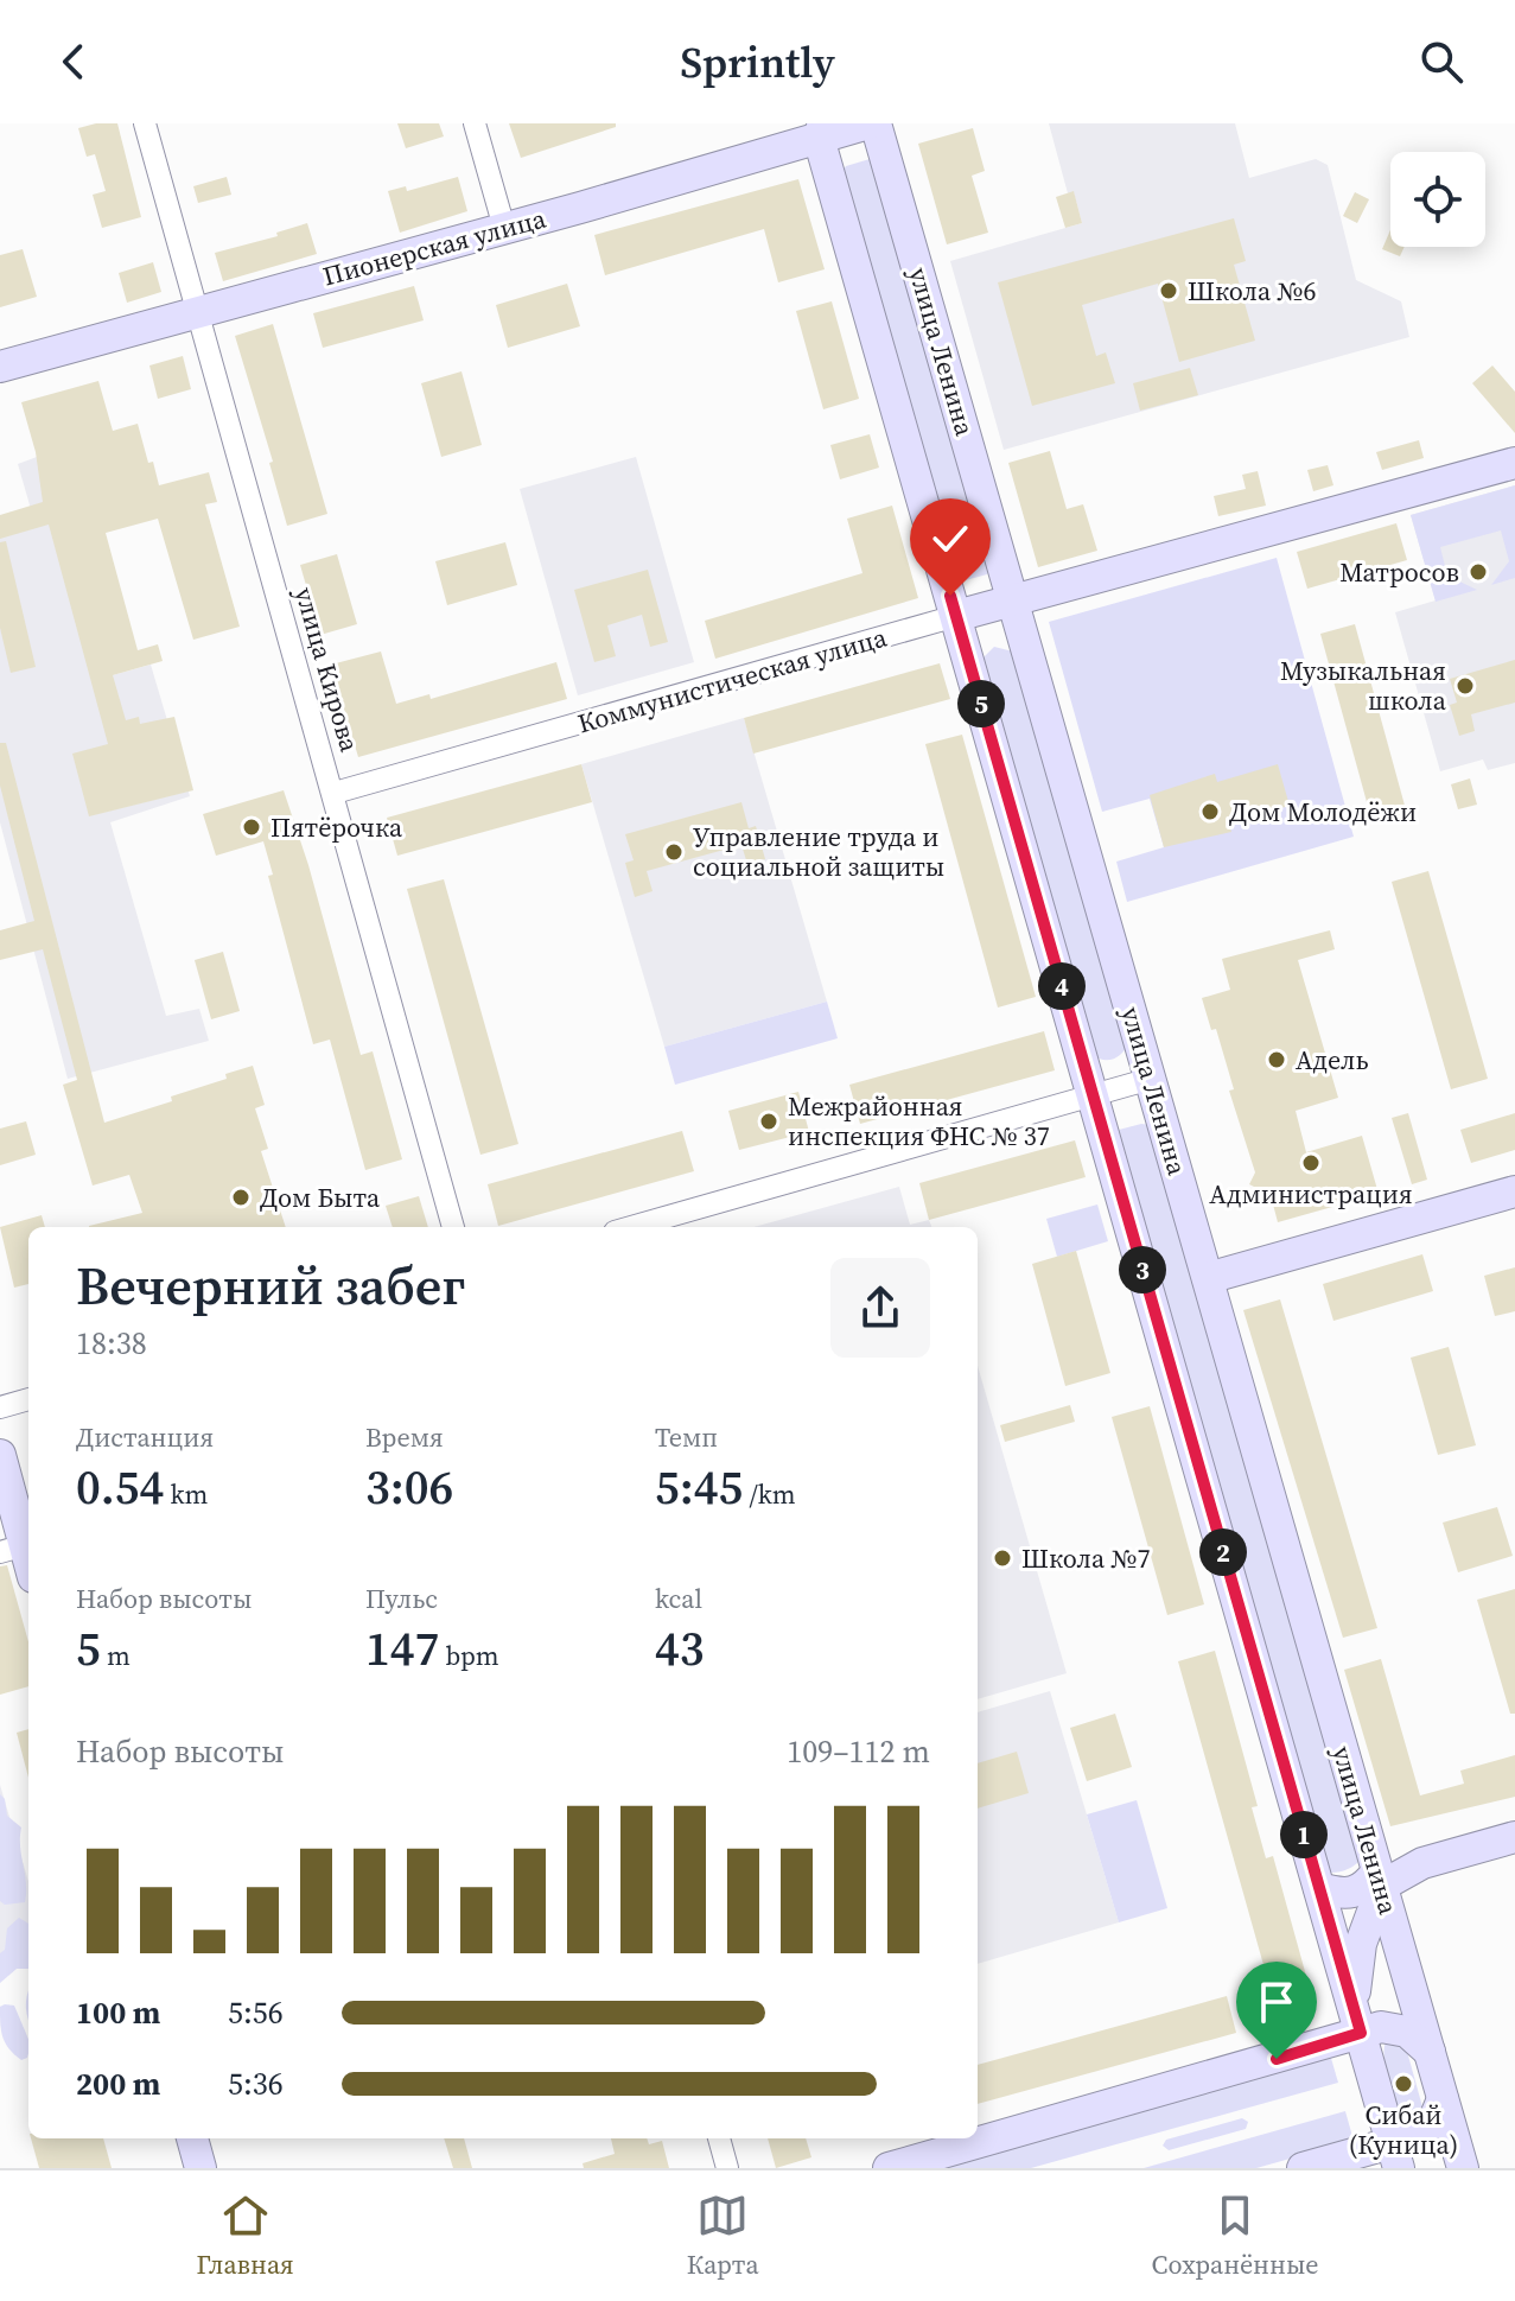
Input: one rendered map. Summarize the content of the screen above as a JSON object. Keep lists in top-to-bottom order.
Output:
{
  "streets": {
    "main road": ["Пионерская улица", "улица Ленина", "Коммунистическая улица"],
    "street": ["улица Кирова"]
  },
  "crossings": [
    ["Пионерская улица", "улица Кирова"],
    ["улица Ленина", "Коммунистическая улица"],
    ["улица Кирова", "Коммунистическая улица"]
  ],
  "places": [
    "Школа №6",
    "Матросов",
    "Музыкальная школа",
    "Дом Молодёжи",
    "Пятёрочка",
    "Управление труда и социальной защиты",
    "Адель",
    "Межрайонная инспекция ФНС № 37",
    "Администрация",
    "Дом Быта",
    "Школа №7",
    "Сибай (Куница)"
  ],
  "page": {
    "header": "Sprintly",
    "pins": [
      "5",
      "4",
      "3",
      "2",
      "1"
    ],
    "heading": ["Вечерний забег", "18:38"],
    "stats": [
      ["Дистанция", "0.54 km"],
      ["Время", "3:06"],
      ["Темп", "5:45 /km"],
      ["Набор высоты", "5 m"],
      ["Пульс", "147 bpm"],
      ["kcal", "43"]
    ],
    "chart": ["Набор высоты", "109–112 m"],
    "list": [
      {
        "name": "100 m",
        "note": "5:56"
      },
      {
        "name": "200 m",
        "note": "5:36"
      }
    ],
    "tabs": ["Главная", "Карта", "Сохранённые"]
  }
}
